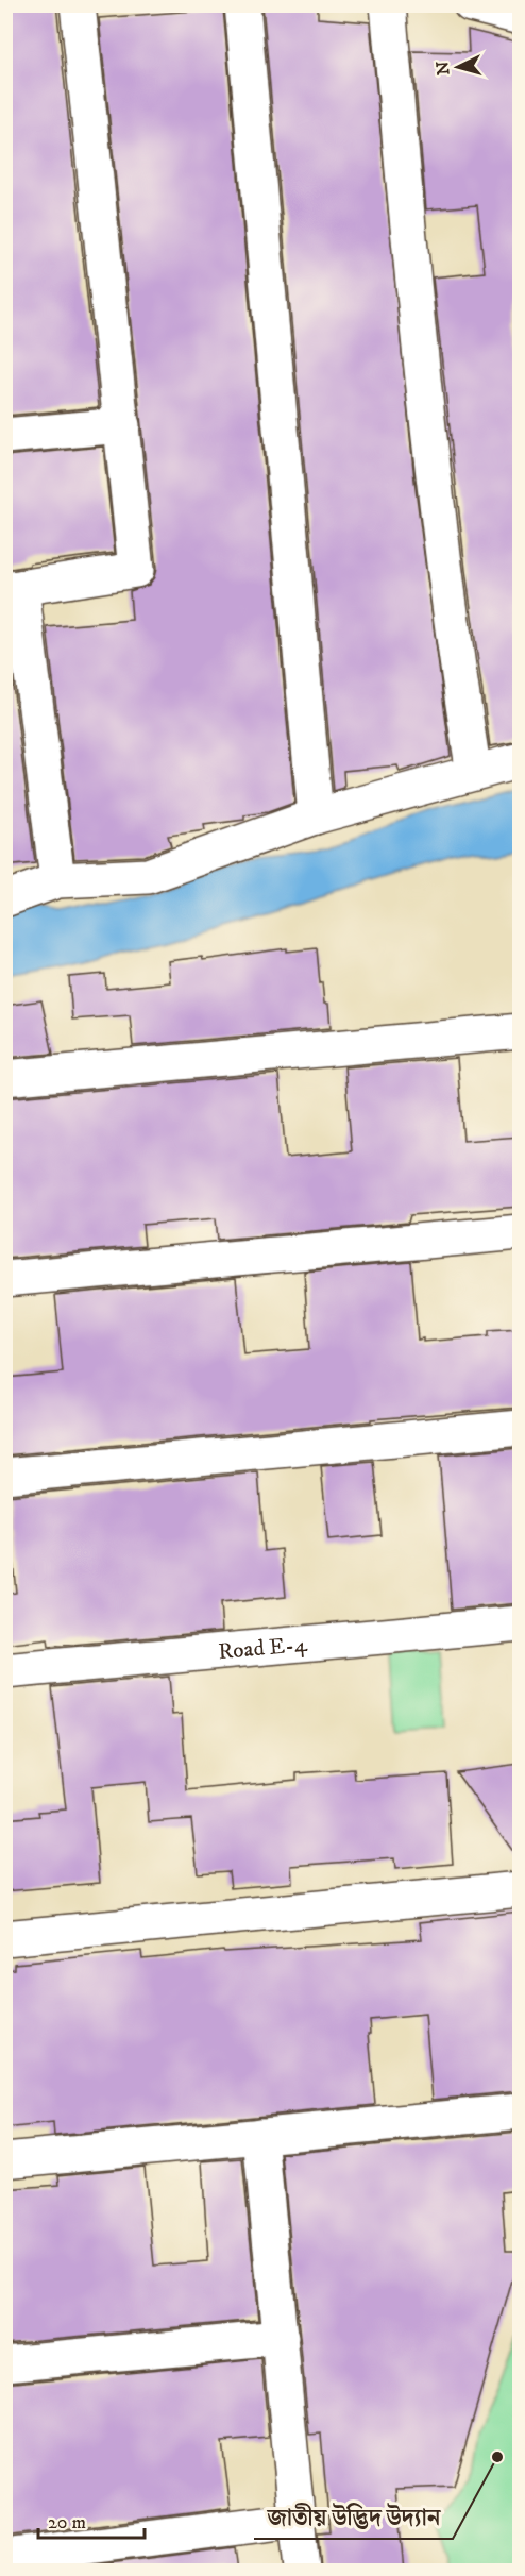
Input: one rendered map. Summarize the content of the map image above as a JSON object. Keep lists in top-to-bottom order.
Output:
{
  "streets": {
    "street": ["Road E-4"]
  },
  "places": ["জাতীয় উদ্ভিদ উদ্যান"],
  "scale_bar": "20 m",
  "north": "left"
}
